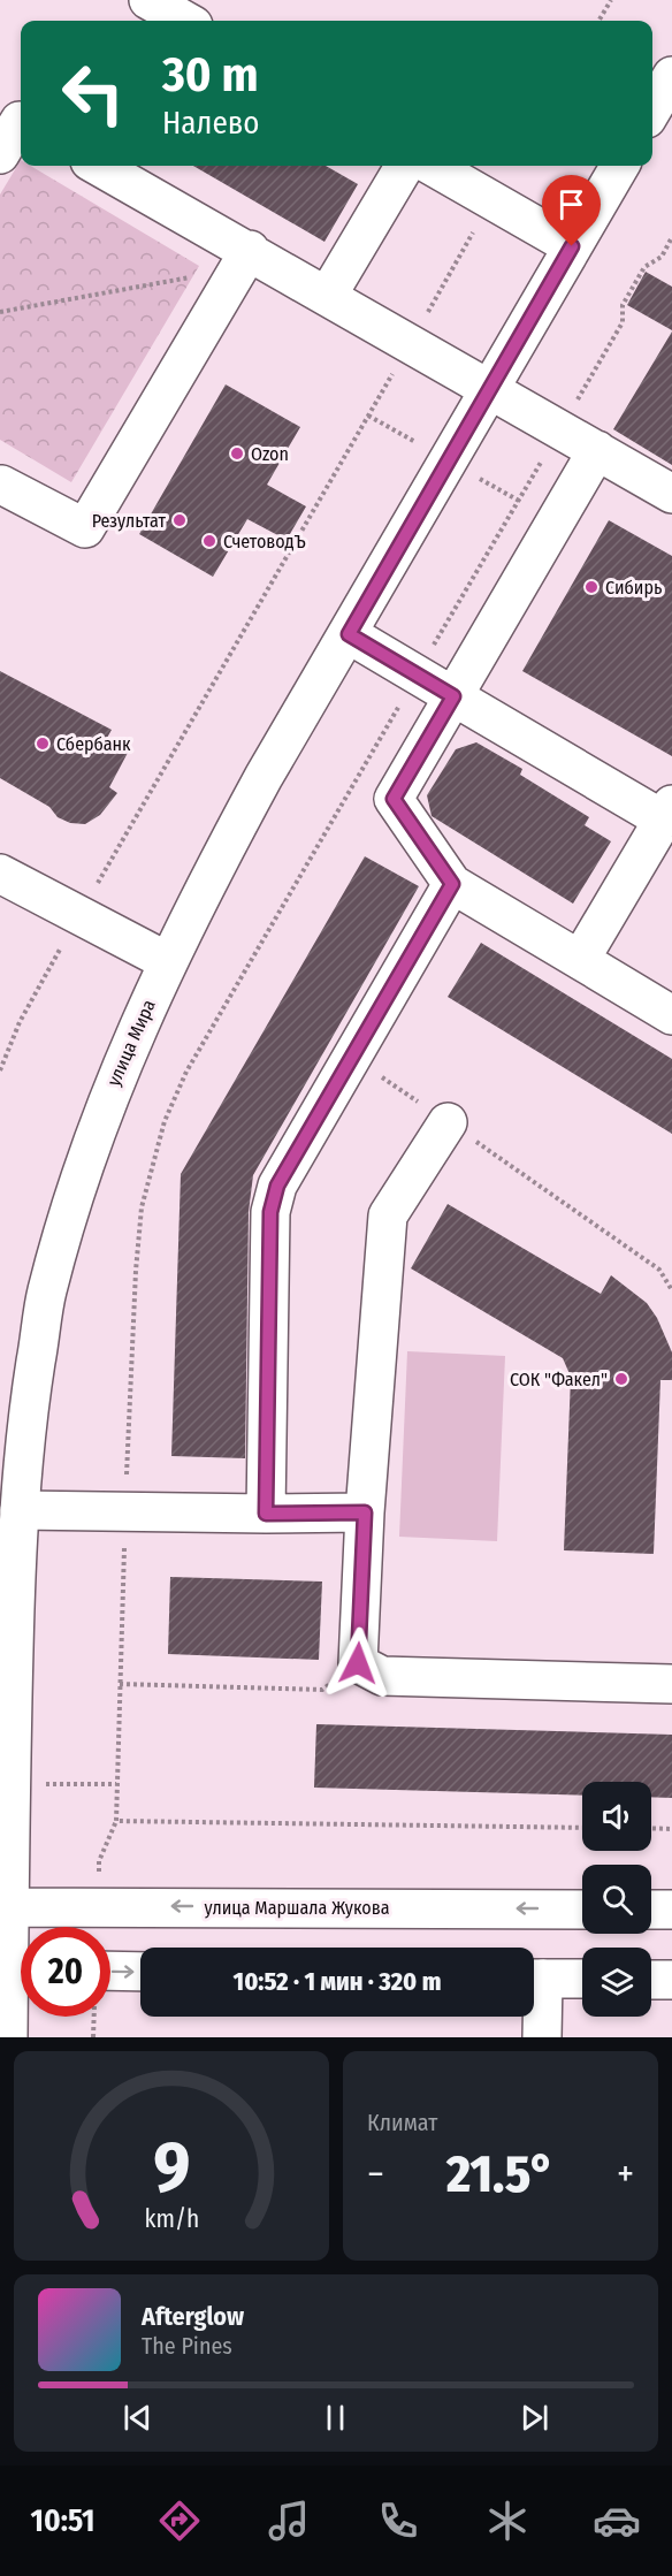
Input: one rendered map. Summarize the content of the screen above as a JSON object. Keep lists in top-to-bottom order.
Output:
{
  "streets": {
    "main road": ["улица Мира", "улица Маршала Жукова"]
  },
  "crossings": [
    ["улица Мира", "улица Маршала Жукова"]
  ],
  "places": [
    "Ozon",
    "Результат",
    "СчетоводЪ",
    "Сибирь",
    "Сбербанк",
    "СОК \"Факел\""
  ],
  "page": {
    "turn": ["30 m", "Налево"],
    "limit": "20",
    "trip": "10:52 · 1 мин · 320 m",
    "tile": "Климат",
    "heat": ["−", "21.5°", "+"],
    "song": ["Afterglow", "The Pines"],
    "tabs": "10:51",
    "gauge": ["9", "km/h"]
  }
}
